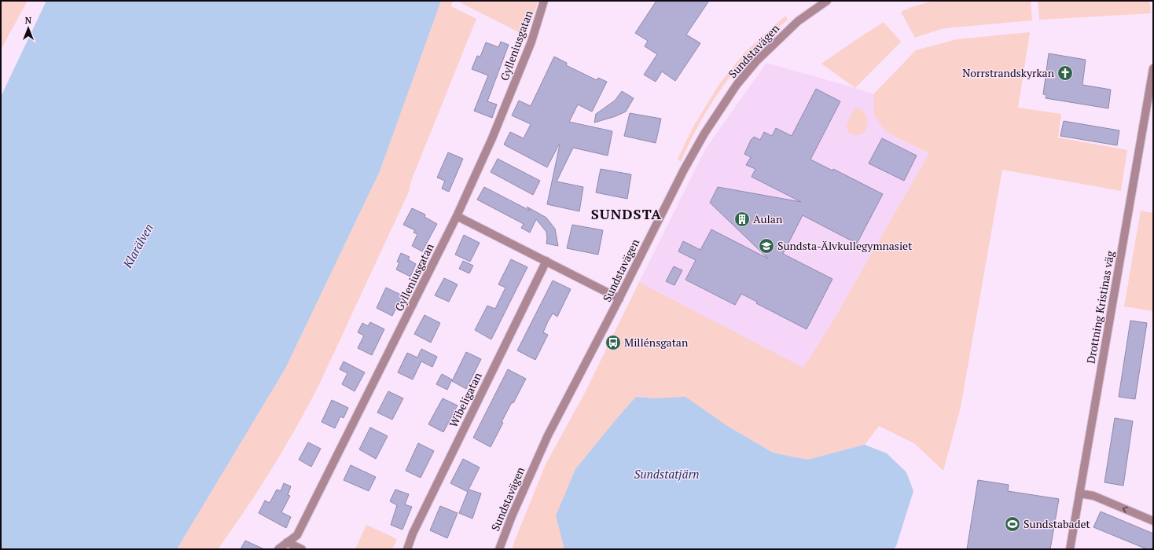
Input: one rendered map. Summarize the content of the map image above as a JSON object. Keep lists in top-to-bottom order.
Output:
{
  "streets": {
    "street": [
      "Gylleniusgatan",
      "Sundstavägen",
      "Drottning Kristinas väg",
      "Wibeligatan"
    ]
  },
  "districts": ["SUNDSTA"],
  "water": ["Klarälven", "Sundstatjärn"],
  "places": {
    "church": ["Norrstrandskyrkan"],
    "building": ["Aulan"],
    "school or university": ["Sundsta-Älvkullegymnasiet"],
    "bus stop": ["Millénsgatan"],
    "sports": ["Sundstabadet"]
  },
  "north": "top"
}
